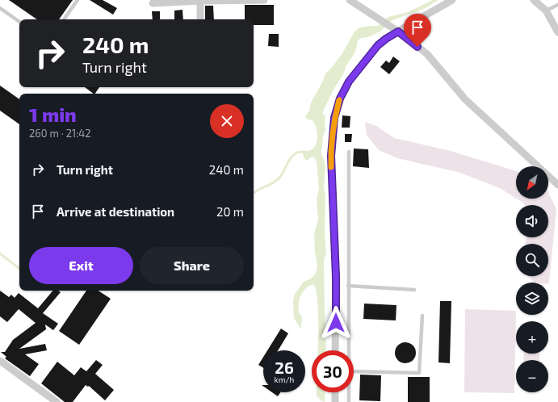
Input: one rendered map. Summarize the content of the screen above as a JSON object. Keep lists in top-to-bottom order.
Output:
{
  "north": "bottom left",
  "page": {
    "turn": ["240 m", "Turn right"],
    "heading": ["1 min", "260 m · 21:42"],
    "list": [
      {
        "name": "Turn right",
        "value": "240 m"
      },
      {
        "name": "Arrive at destination",
        "value": "20 m"
      }
    ],
    "map_buttons": ["+", "−"],
    "buttons": ["Exit", "Share"],
    "speed": "26 km/h",
    "limit": "30"
  }
}
